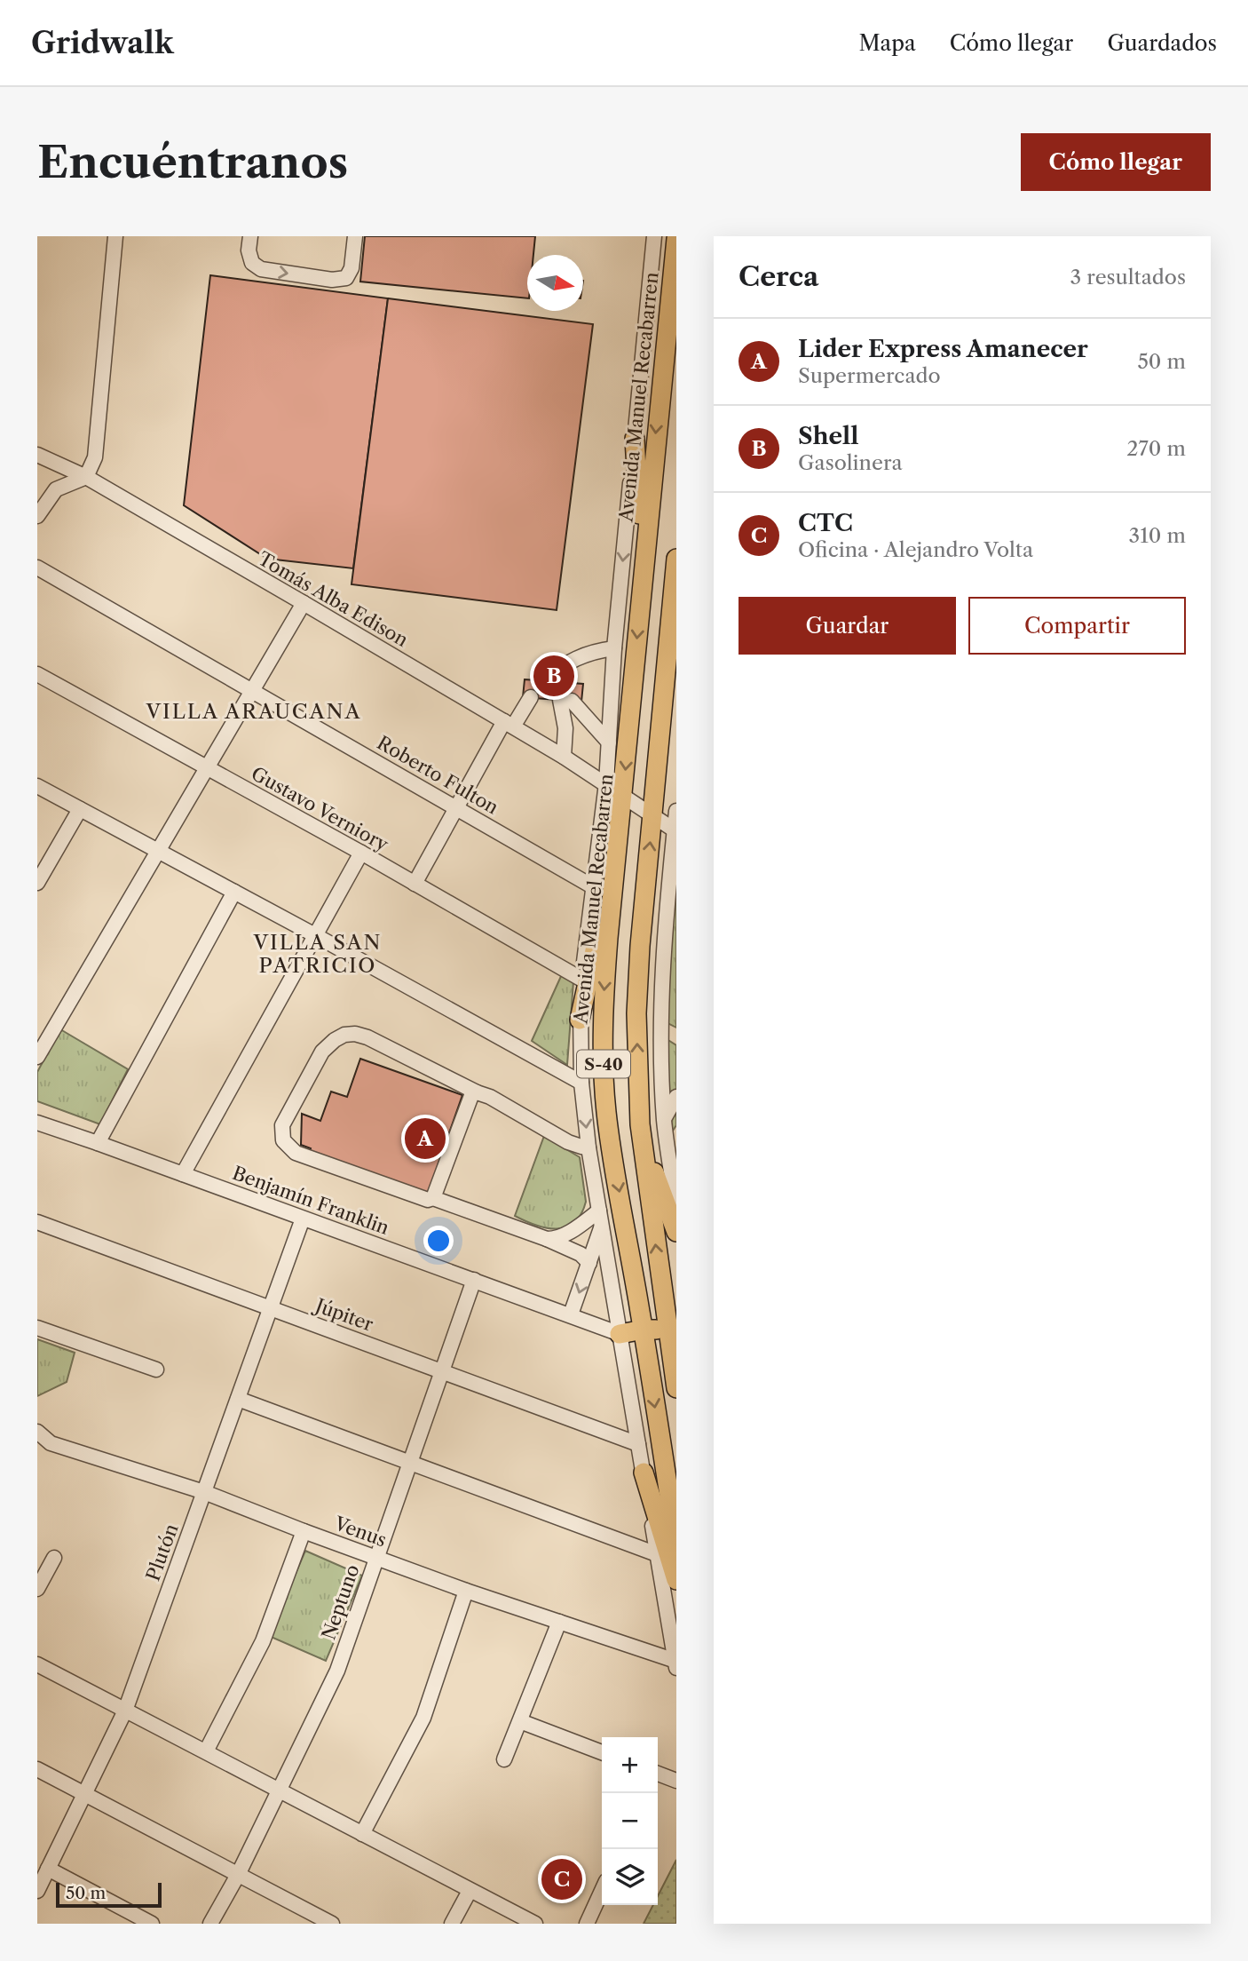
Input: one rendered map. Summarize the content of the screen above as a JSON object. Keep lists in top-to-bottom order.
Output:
{
  "streets": {
    "main road": ["Avenida Manuel Recabarren", "S-40"],
    "street": [
      "Tomás Alba Edison",
      "Roberto Fulton",
      "Gustavo Verniory",
      "Benjamín Franklin",
      "Júpiter",
      "Venus",
      "Plutón",
      "Neptuno"
    ]
  },
  "crossings": [
    ["Avenida Manuel Recabarren", "Tomás Alba Edison"],
    ["Avenida Manuel Recabarren", "Roberto Fulton"],
    ["Avenida Manuel Recabarren", "Gustavo Verniory"],
    ["Avenida Manuel Recabarren", "Benjamín Franklin"],
    ["Avenida Manuel Recabarren", "Júpiter"],
    ["Avenida Manuel Recabarren", "Venus"],
    ["Tomás Alba Edison", "S-40"],
    ["Benjamín Franklin", "Plutón"],
    ["Benjamín Franklin", "Neptuno"],
    ["Júpiter", "Plutón"],
    ["Júpiter", "Neptuno"],
    ["Venus", "Plutón"],
    ["Venus", "Neptuno"]
  ],
  "districts": ["VILLA ARAUCANA", "VILLA SAN PATRICIO"],
  "scale_bar": "50 m",
  "north": "right",
  "page": {
    "header": "Gridwalk",
    "nav": ["Mapa", "Cómo llegar", "Guardados"],
    "buttons": [
      "Cómo llegar",
      ["Guardar", "Compartir"]
    ],
    "title": "Encuéntranos",
    "heading": ["Cerca", "3 resultados"],
    "list": [
      {
        "mark": "A",
        "name": "Lider Express Amanecer",
        "note": "Supermercado",
        "value": "50 m"
      },
      {
        "mark": "B",
        "name": "Shell",
        "note": "Gasolinera",
        "value": "270 m"
      },
      {
        "mark": "C",
        "name": "CTC",
        "note": "Oficina · Alejandro Volta",
        "value": "310 m"
      }
    ],
    "pins": ["B", "A", "C"],
    "map_buttons": ["+", "−"],
    "scale": "50 m"
  }
}
